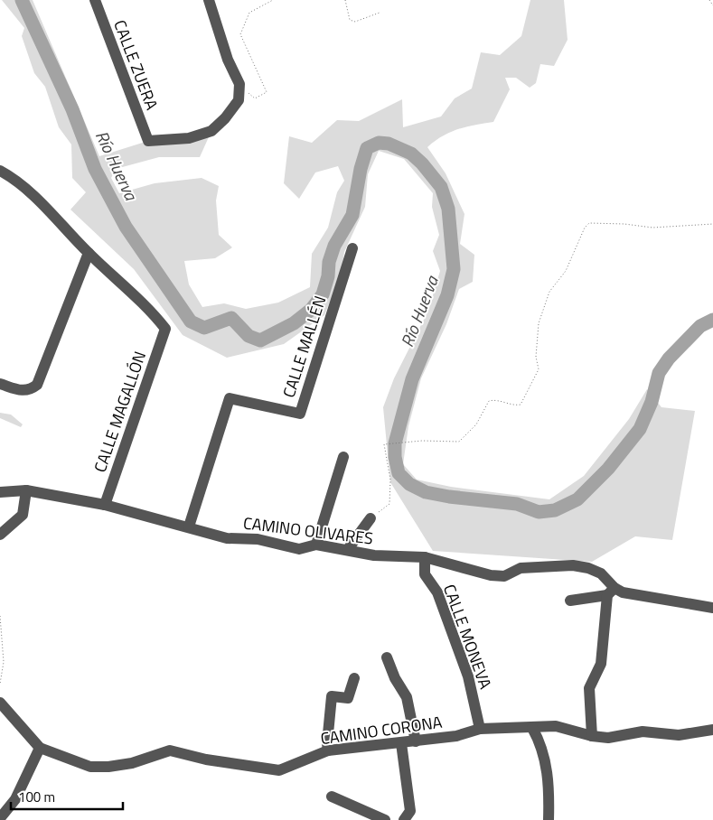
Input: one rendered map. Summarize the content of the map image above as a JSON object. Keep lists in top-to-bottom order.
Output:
{
  "streets": {
    "street": [
      "CALLE ZUERA",
      "CALLE MALLÉN",
      "CALLE MAGALLÓN",
      "CAMINO OLIVARES",
      "CALLE MONEVA",
      "CAMINO CORONA"
    ]
  },
  "crossings": [
    ["CALLE MALLÉN", "CAMINO OLIVARES"],
    ["CALLE MAGALLÓN", "CAMINO OLIVARES"],
    ["CAMINO OLIVARES", "CALLE MONEVA"],
    ["CALLE MONEVA", "CAMINO CORONA"]
  ],
  "water": ["Río Huerva"],
  "scale_bar": "100 m"
}
